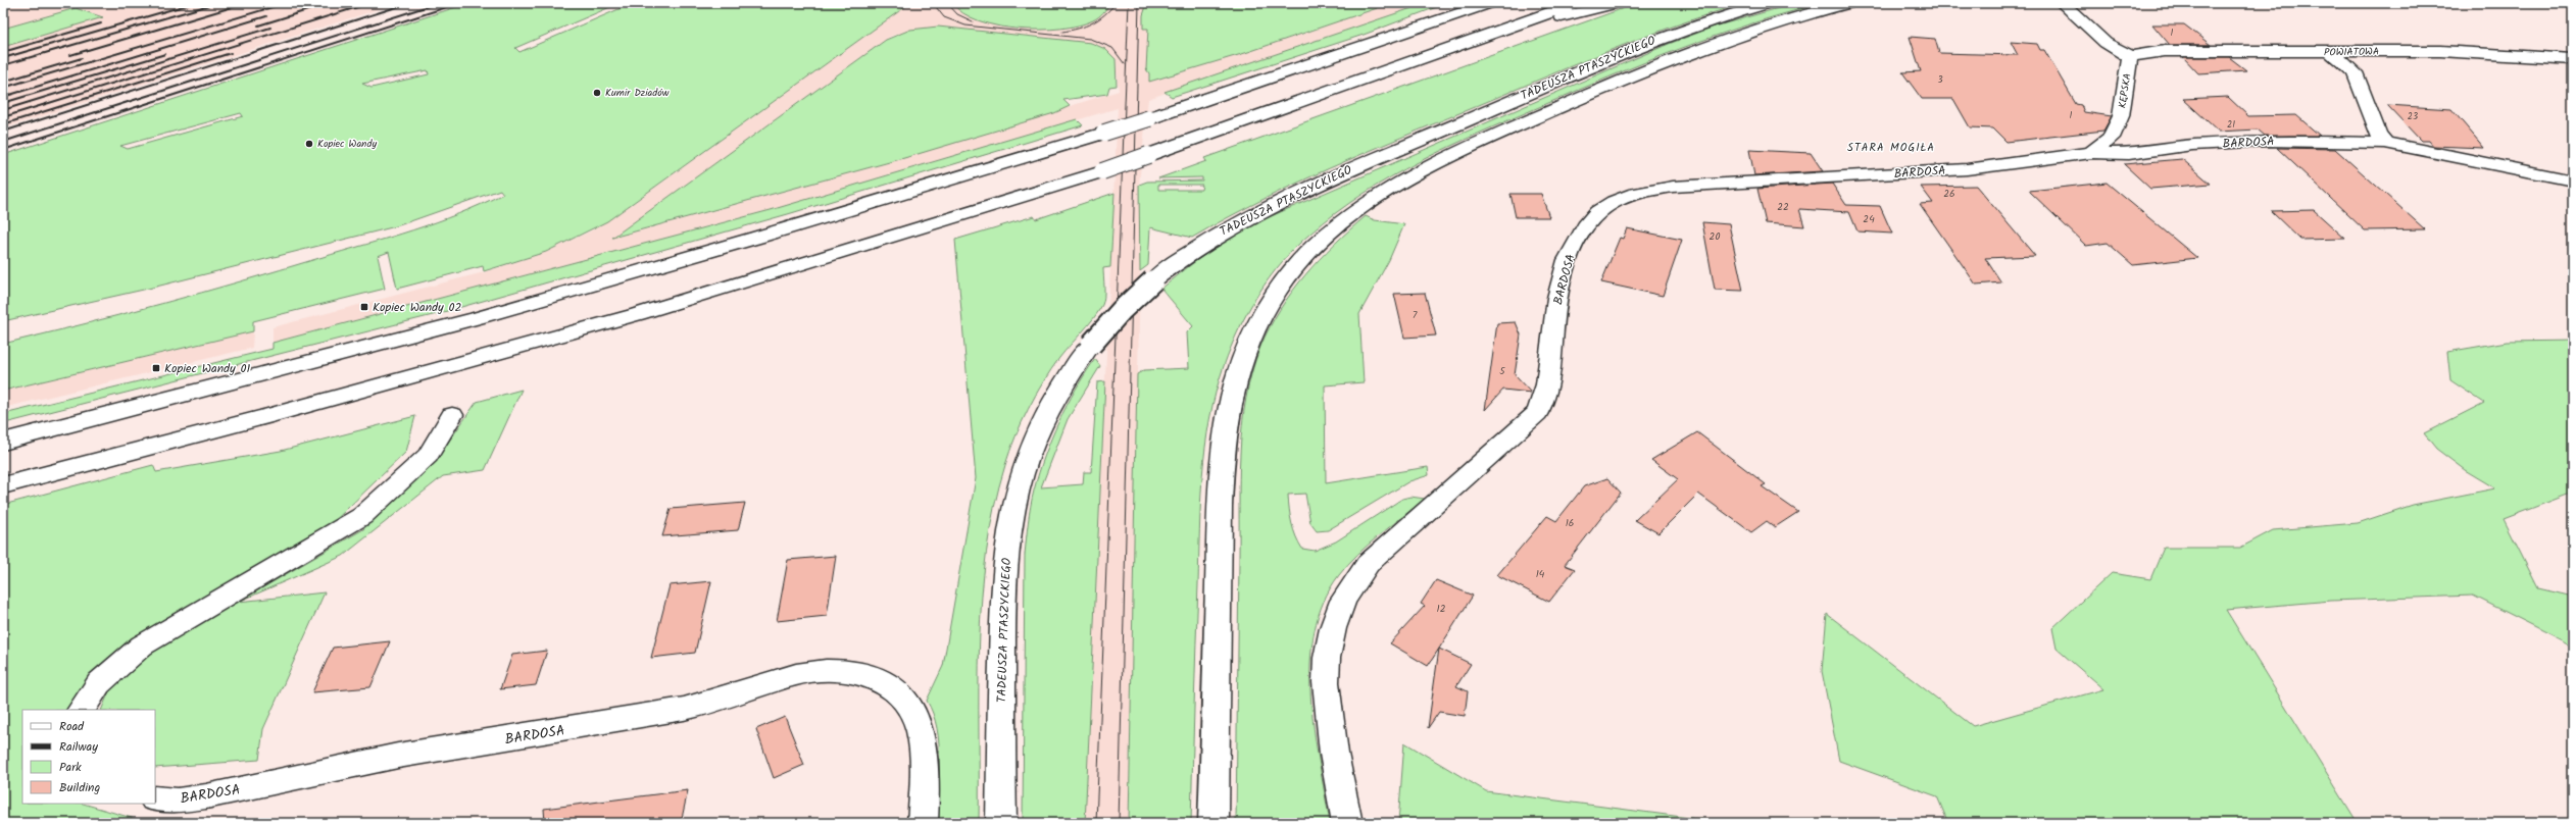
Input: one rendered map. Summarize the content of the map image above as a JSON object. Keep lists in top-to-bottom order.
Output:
{
  "streets": {
    "main road": [
      "POWIATOWA",
      "TADEUSZA PTASZYCKIEGO",
      "KĘPSKA",
      "BARDOSA"
    ]
  },
  "crossings": [
    ["POWIATOWA", "KĘPSKA"],
    ["KĘPSKA", "BARDOSA"]
  ],
  "districts": ["STARA MOGIŁA"],
  "places": {
    "other": ["Kumir Dziadów", "Kopiec Wandy"],
    "transit": ["Kopiec Wandy 02", "Kopiec Wandy 01"]
  },
  "house_numbers": [
    "1",
    "3",
    "1",
    "23",
    "21",
    "26",
    "22",
    "24",
    "20",
    "7",
    "5",
    "16",
    "14",
    "12"
  ],
  "legend": [
    "Road",
    "Railway",
    "Park",
    "Building"
  ]
}
